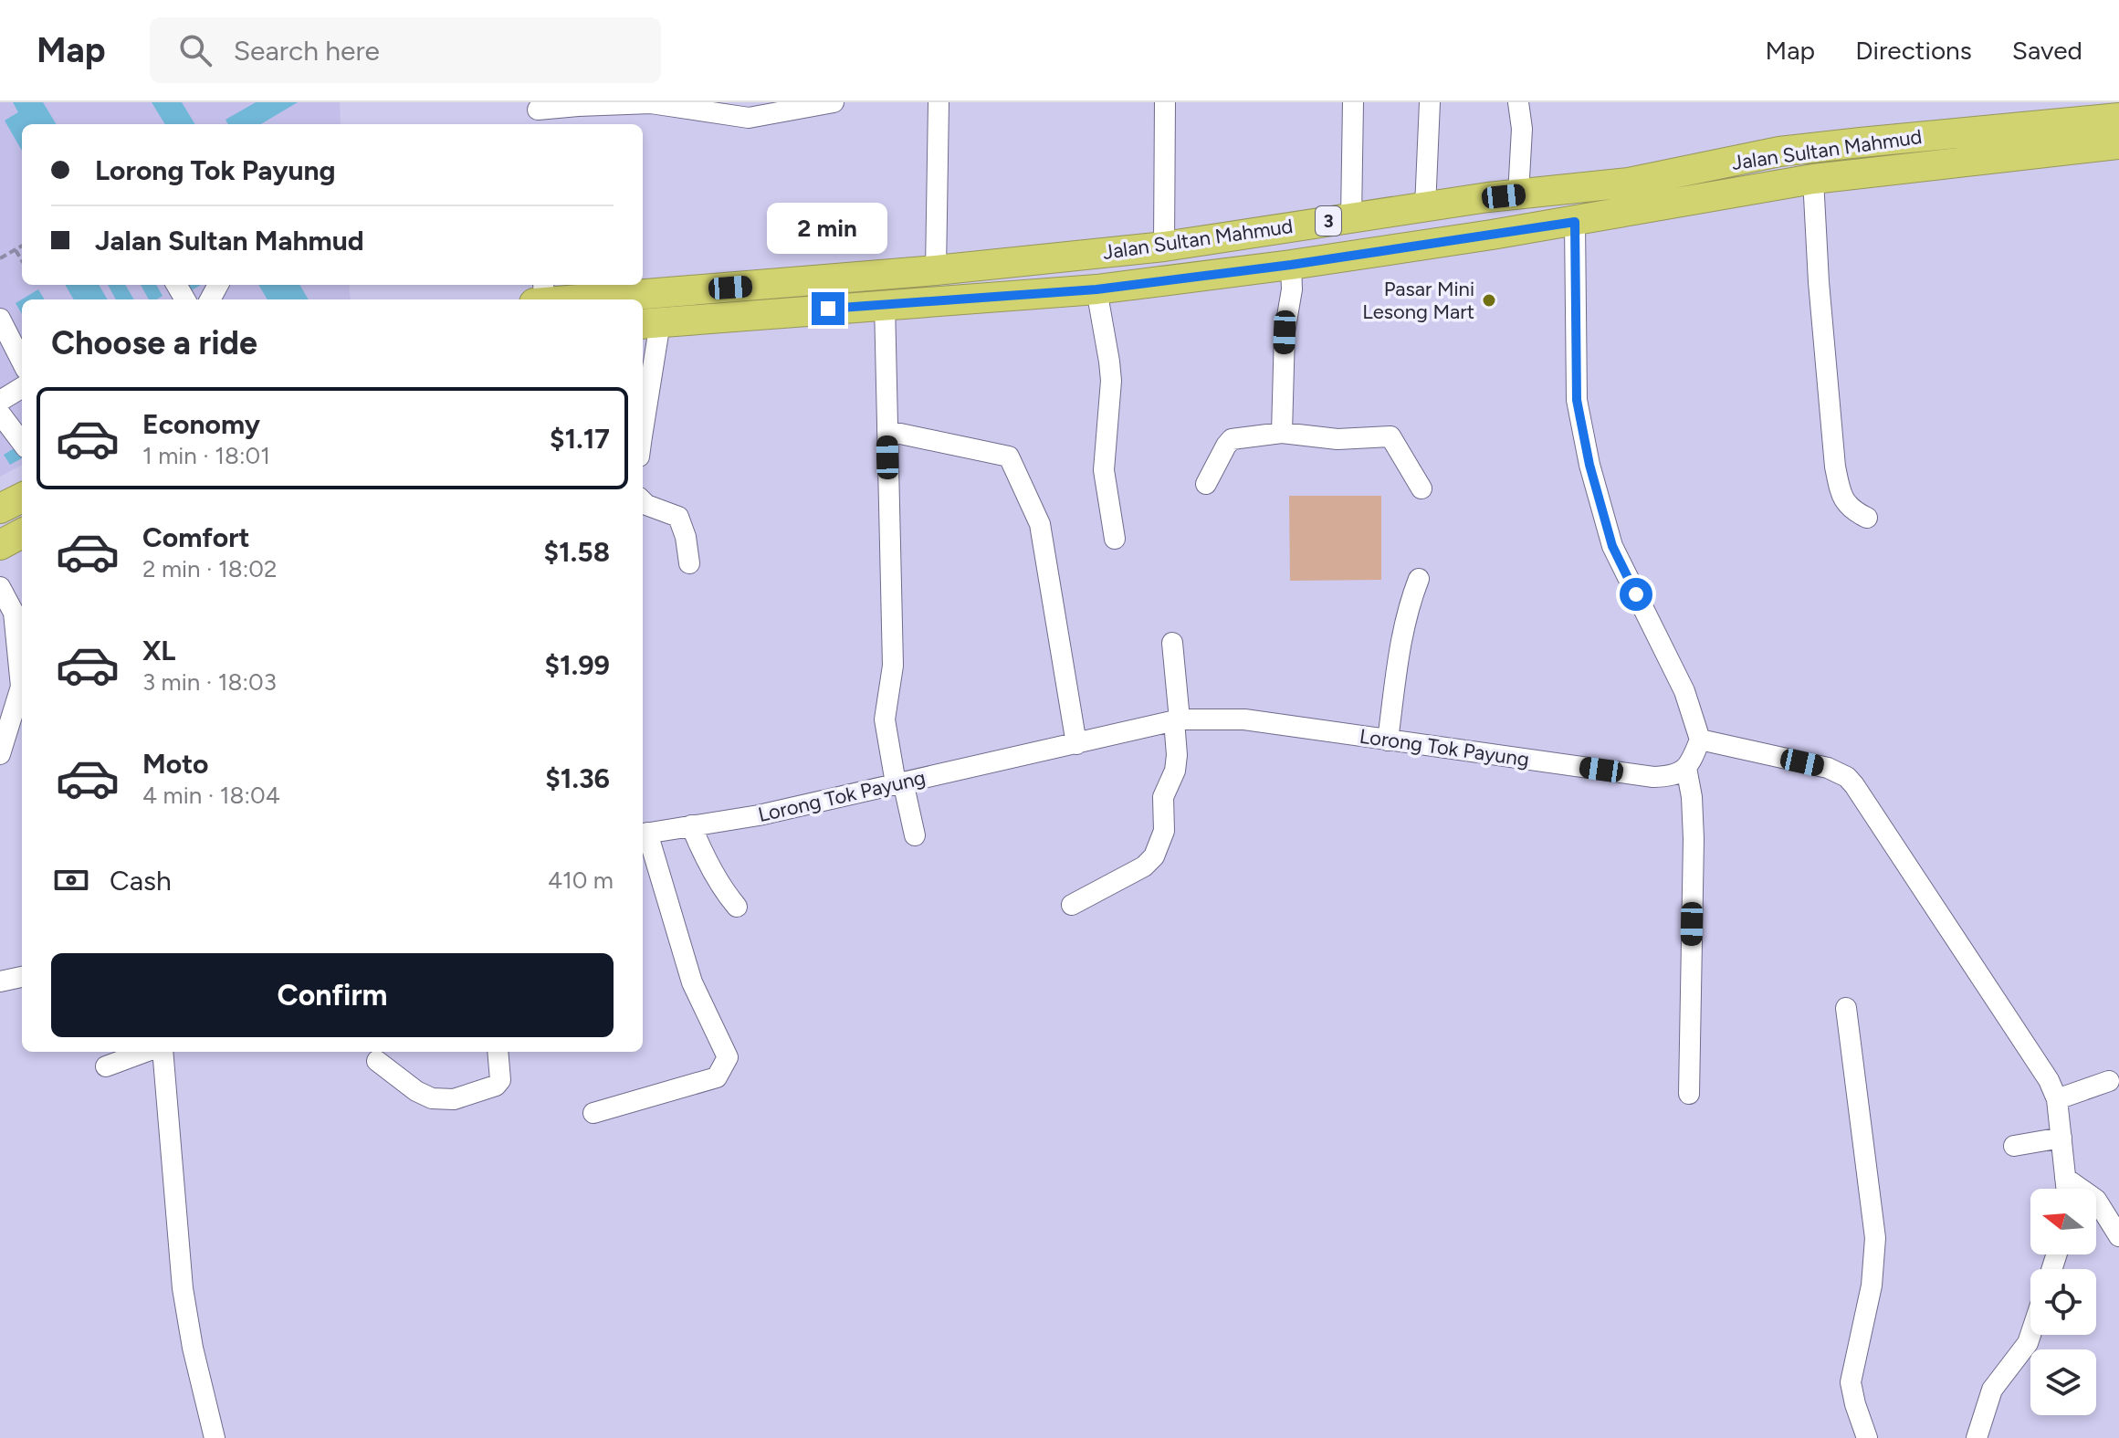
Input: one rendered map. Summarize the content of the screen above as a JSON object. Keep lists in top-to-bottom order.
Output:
{
  "streets": {
    "highway": ["Jalan Sultan Mahmud", "3"],
    "street": ["Lorong Tok Payung"]
  },
  "places": ["Pasar Mini Lesong Mart"],
  "north": "left",
  "page": {
    "header": "Map",
    "search": "Search here",
    "nav": ["Map", "Directions", "Saved"],
    "banner": ["Lorong Tok Payung", "Jalan Sultan Mahmud"],
    "bubble": "2 min",
    "heading": "Choose a ride",
    "list": [
      {
        "name": "Economy",
        "note": "1 min · 18:01",
        "value": "$1.17"
      },
      {
        "name": "Comfort",
        "note": "2 min · 18:02",
        "value": "$1.58"
      },
      {
        "name": "XL",
        "note": "3 min · 18:03",
        "value": "$1.99"
      },
      {
        "name": "Moto",
        "note": "4 min · 18:04",
        "value": "$1.36"
      }
    ],
    "pay": ["Cash", "410 m"],
    "buttons": "Confirm"
  }
}
